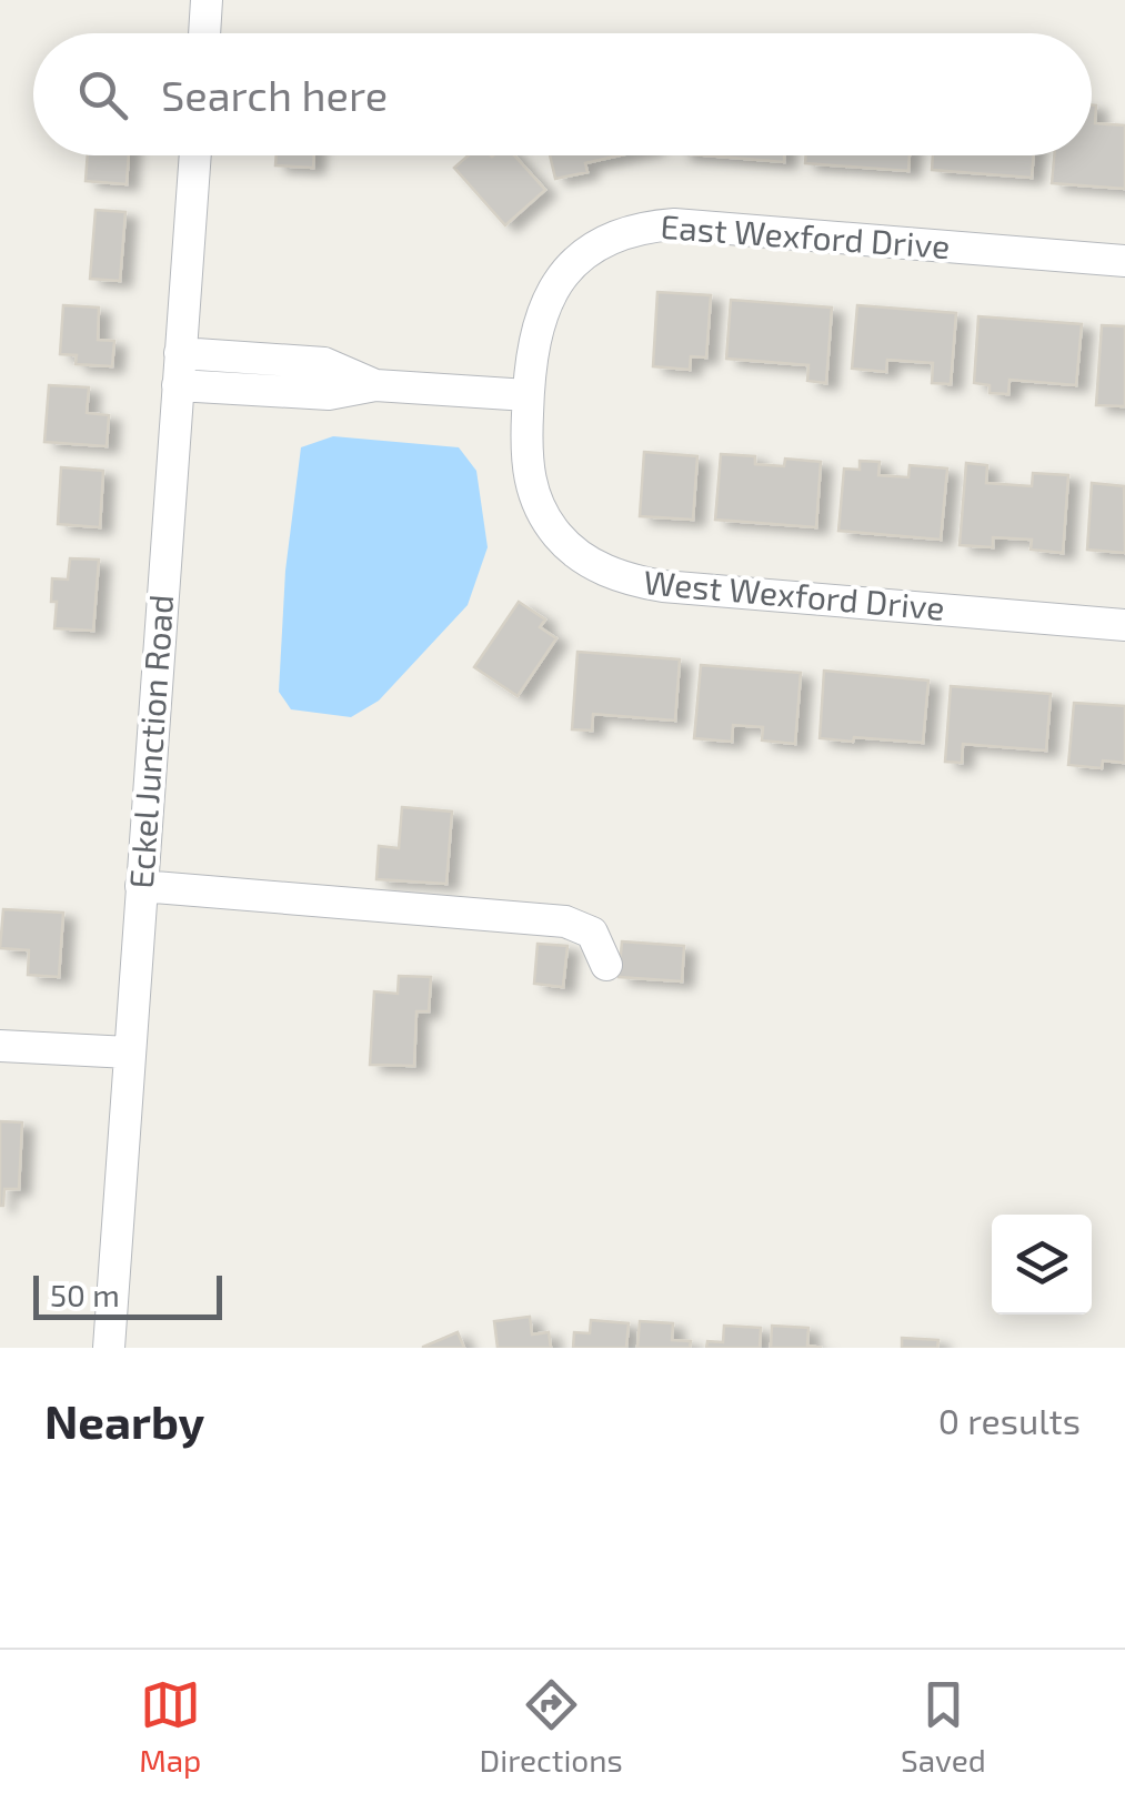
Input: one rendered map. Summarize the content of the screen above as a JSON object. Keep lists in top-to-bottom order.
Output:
{
  "streets": {
    "street": ["East Wexford Drive", "West Wexford Drive", "Eckel Junction Road"]
  },
  "crossings": [
    ["East Wexford Drive", "West Wexford Drive"]
  ],
  "scale_bar": "50 m",
  "page": {
    "search": "Search here",
    "scale": "50 m",
    "heading": ["Nearby", "0 results"],
    "nav": ["Map", "Directions", "Saved"]
  }
}
